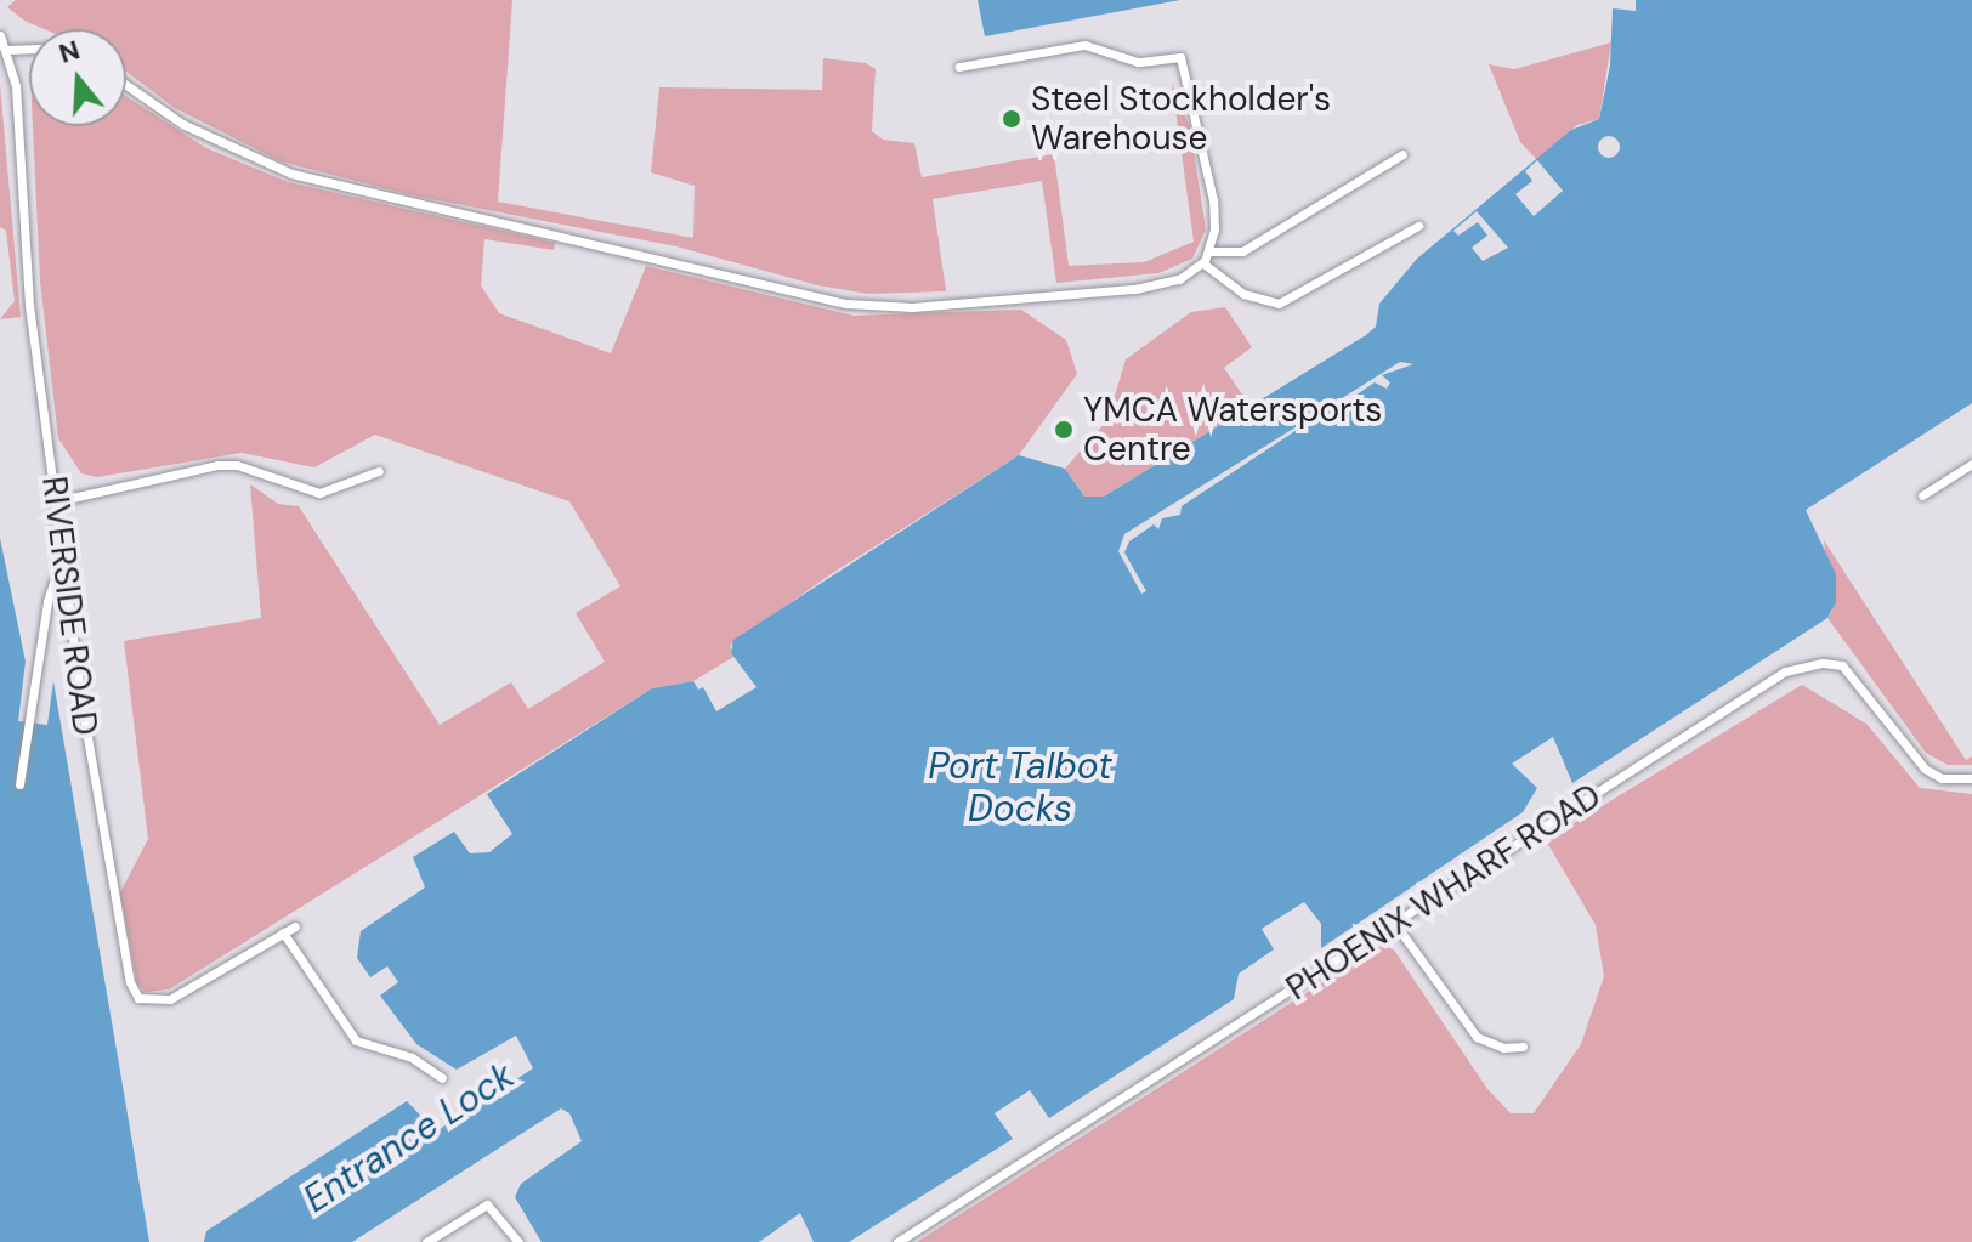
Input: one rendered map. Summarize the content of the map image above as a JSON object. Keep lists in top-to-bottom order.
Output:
{
  "streets": {
    "lane": ["RIVERSIDE ROAD", "PHOENIX WHARF ROAD"]
  },
  "water": ["Port Talbot Docks", "Entrance Lock"],
  "places": ["Steel Stockholder's Warehouse", "YMCA Watersports Centre"],
  "north": "top"
}
